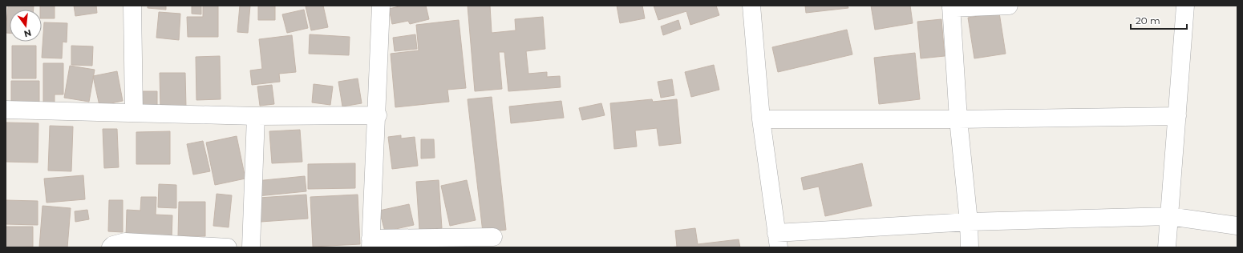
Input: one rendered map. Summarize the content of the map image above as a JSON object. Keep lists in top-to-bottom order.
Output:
{
  "scale_bar": "20 m",
  "north": "bottom"
}
